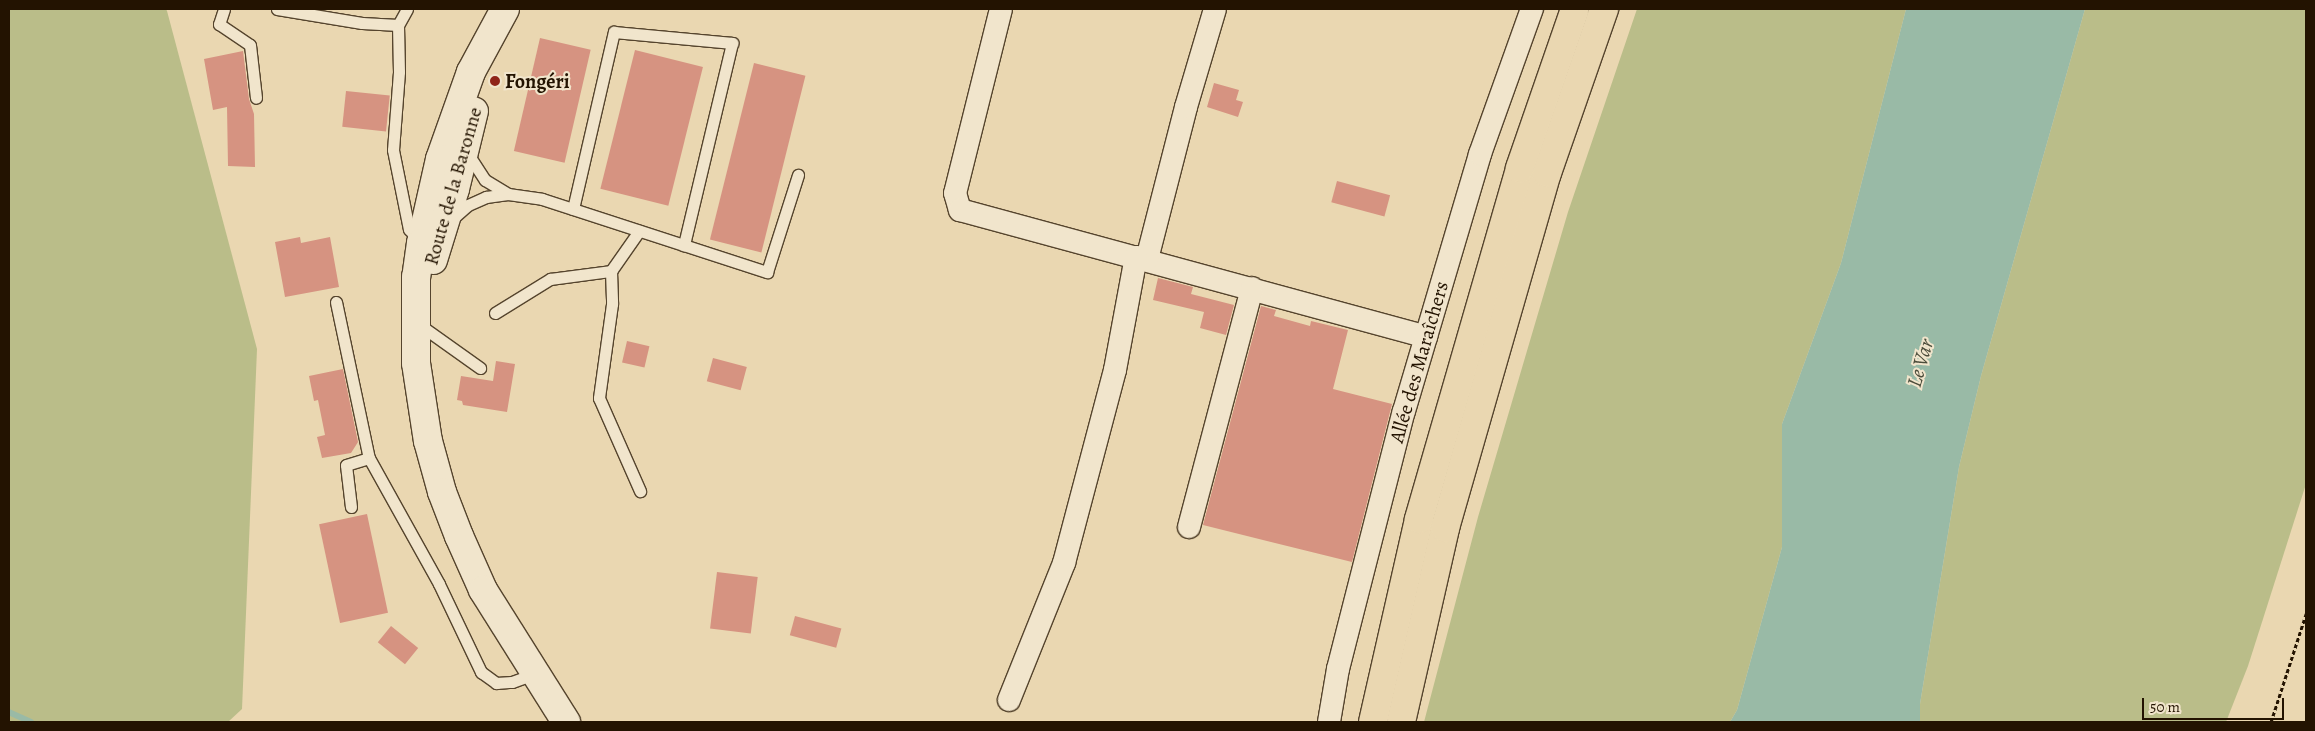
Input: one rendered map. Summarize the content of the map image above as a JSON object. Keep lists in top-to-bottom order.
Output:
{
  "streets": {
    "main road": ["Route de la Baronne"],
    "street": ["Allée des Maraîchers"]
  },
  "water": ["Le Var"],
  "places": ["Fongéri"],
  "scale_bar": "50 m"
}
